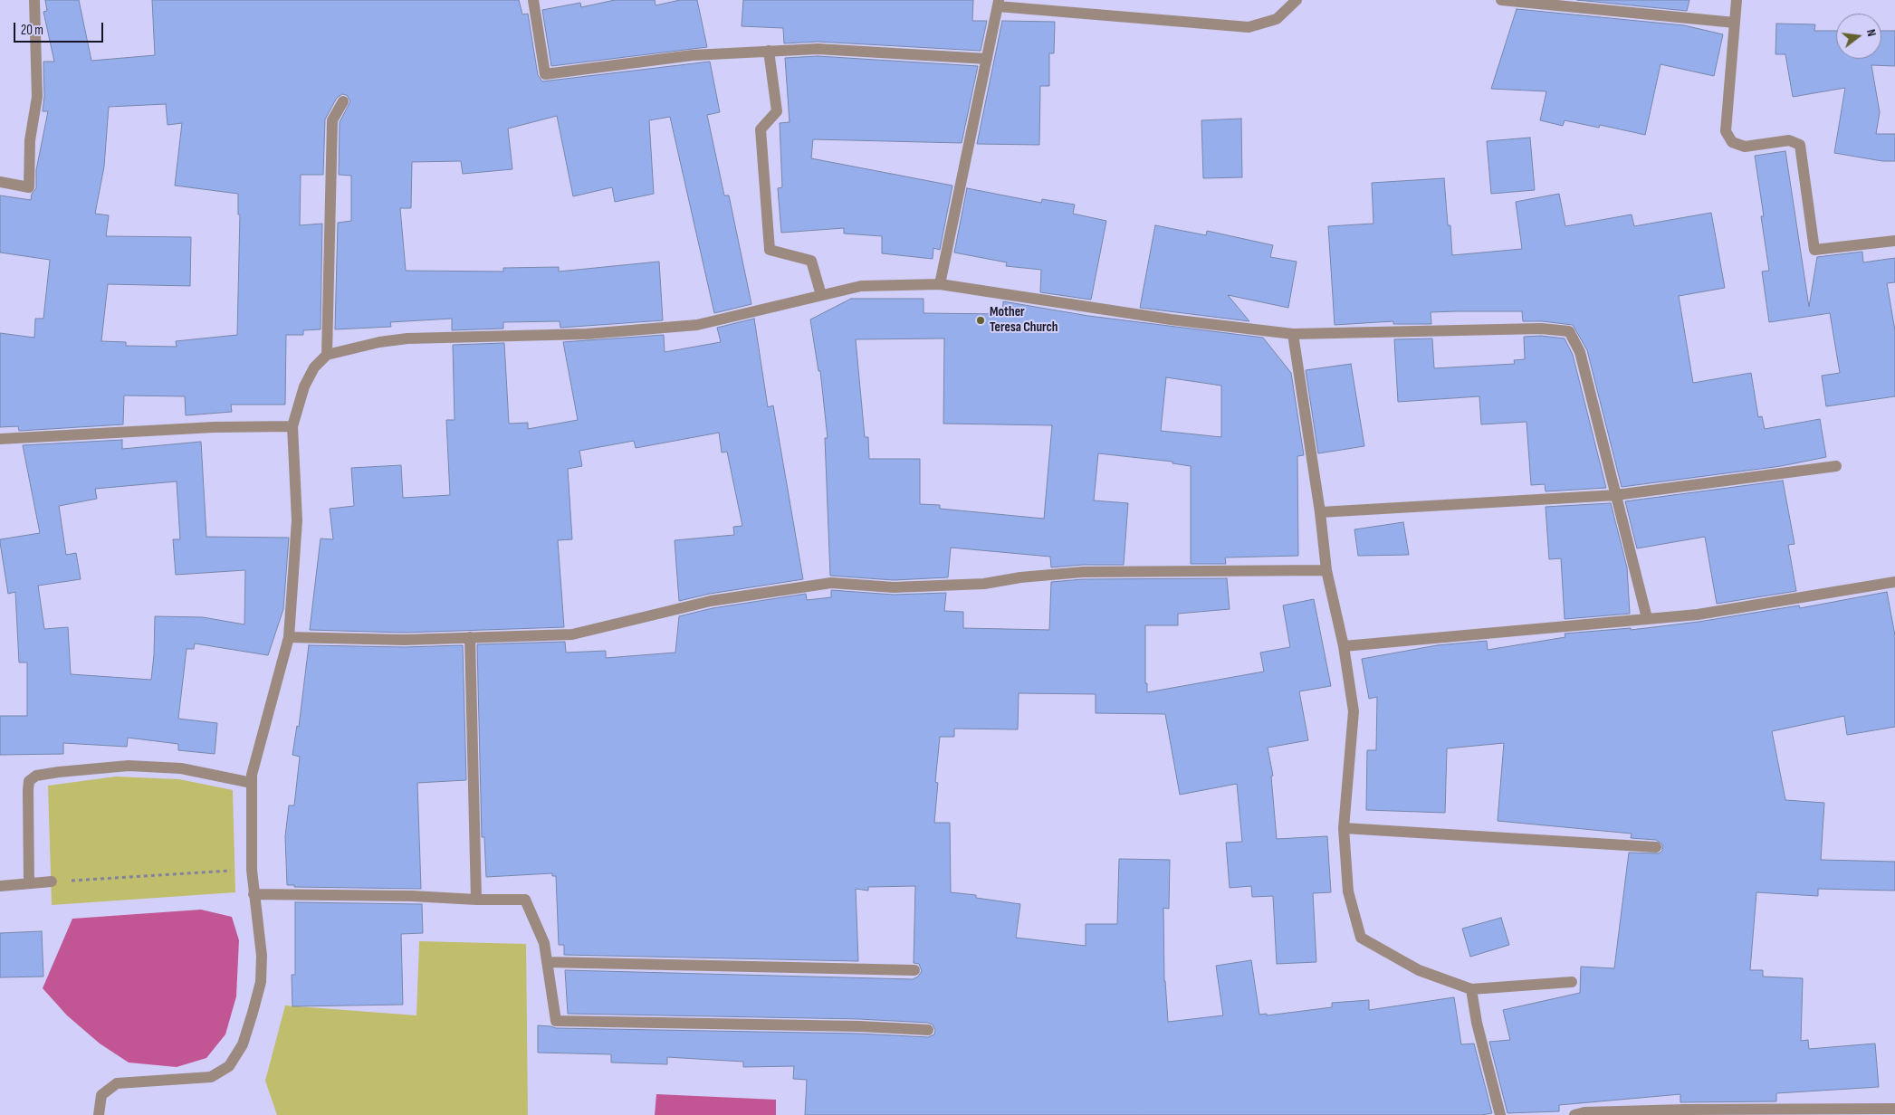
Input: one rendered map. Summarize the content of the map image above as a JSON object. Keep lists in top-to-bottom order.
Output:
{
  "places": ["Mother Teresa Church"],
  "scale_bar": "20 m",
  "north": "right"
}
